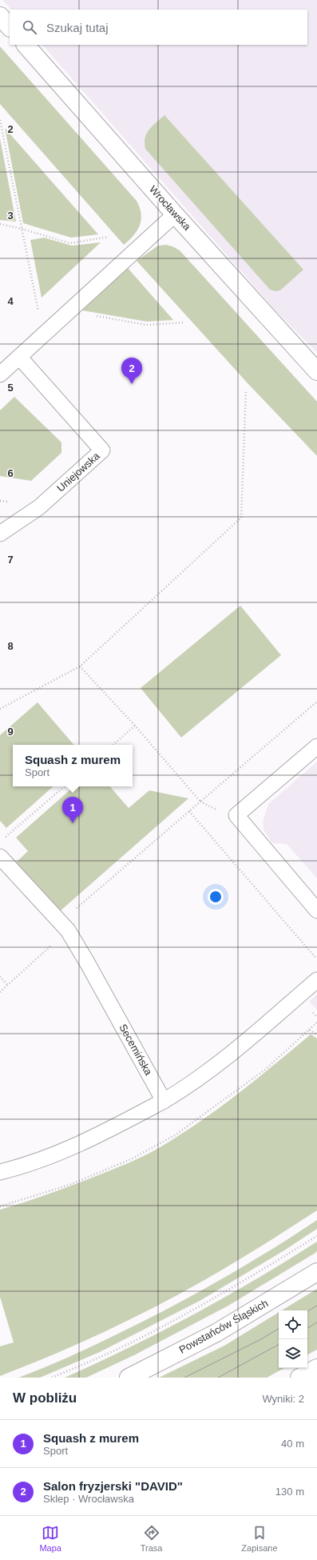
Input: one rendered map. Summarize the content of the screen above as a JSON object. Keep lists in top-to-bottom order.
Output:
{
  "streets": {
    "street": ["Wrocławska", "Powstańców Śląskich"],
    "lane": ["Uniejowska", "Secemińska"]
  },
  "page": {
    "search": "Szukaj tutaj",
    "pins": ["2", "1"],
    "popup": ["Squash z murem", "Sport"],
    "heading": ["W pobliżu", "Wyniki: 2"],
    "list": [
      {
        "mark": "1",
        "name": "Squash z murem",
        "note": "Sport",
        "value": "40 m"
      },
      {
        "mark": "2",
        "name": "Salon fryzjerski \"DAVID\"",
        "note": "Sklep · Wrocławska",
        "value": "130 m"
      }
    ],
    "nav": ["Mapa", "Trasa", "Zapisane"]
  },
  "grid": {
    "rows": [
      "2",
      "3",
      "4",
      "5",
      "6",
      "7",
      "8",
      "9"
    ]
  }
}
